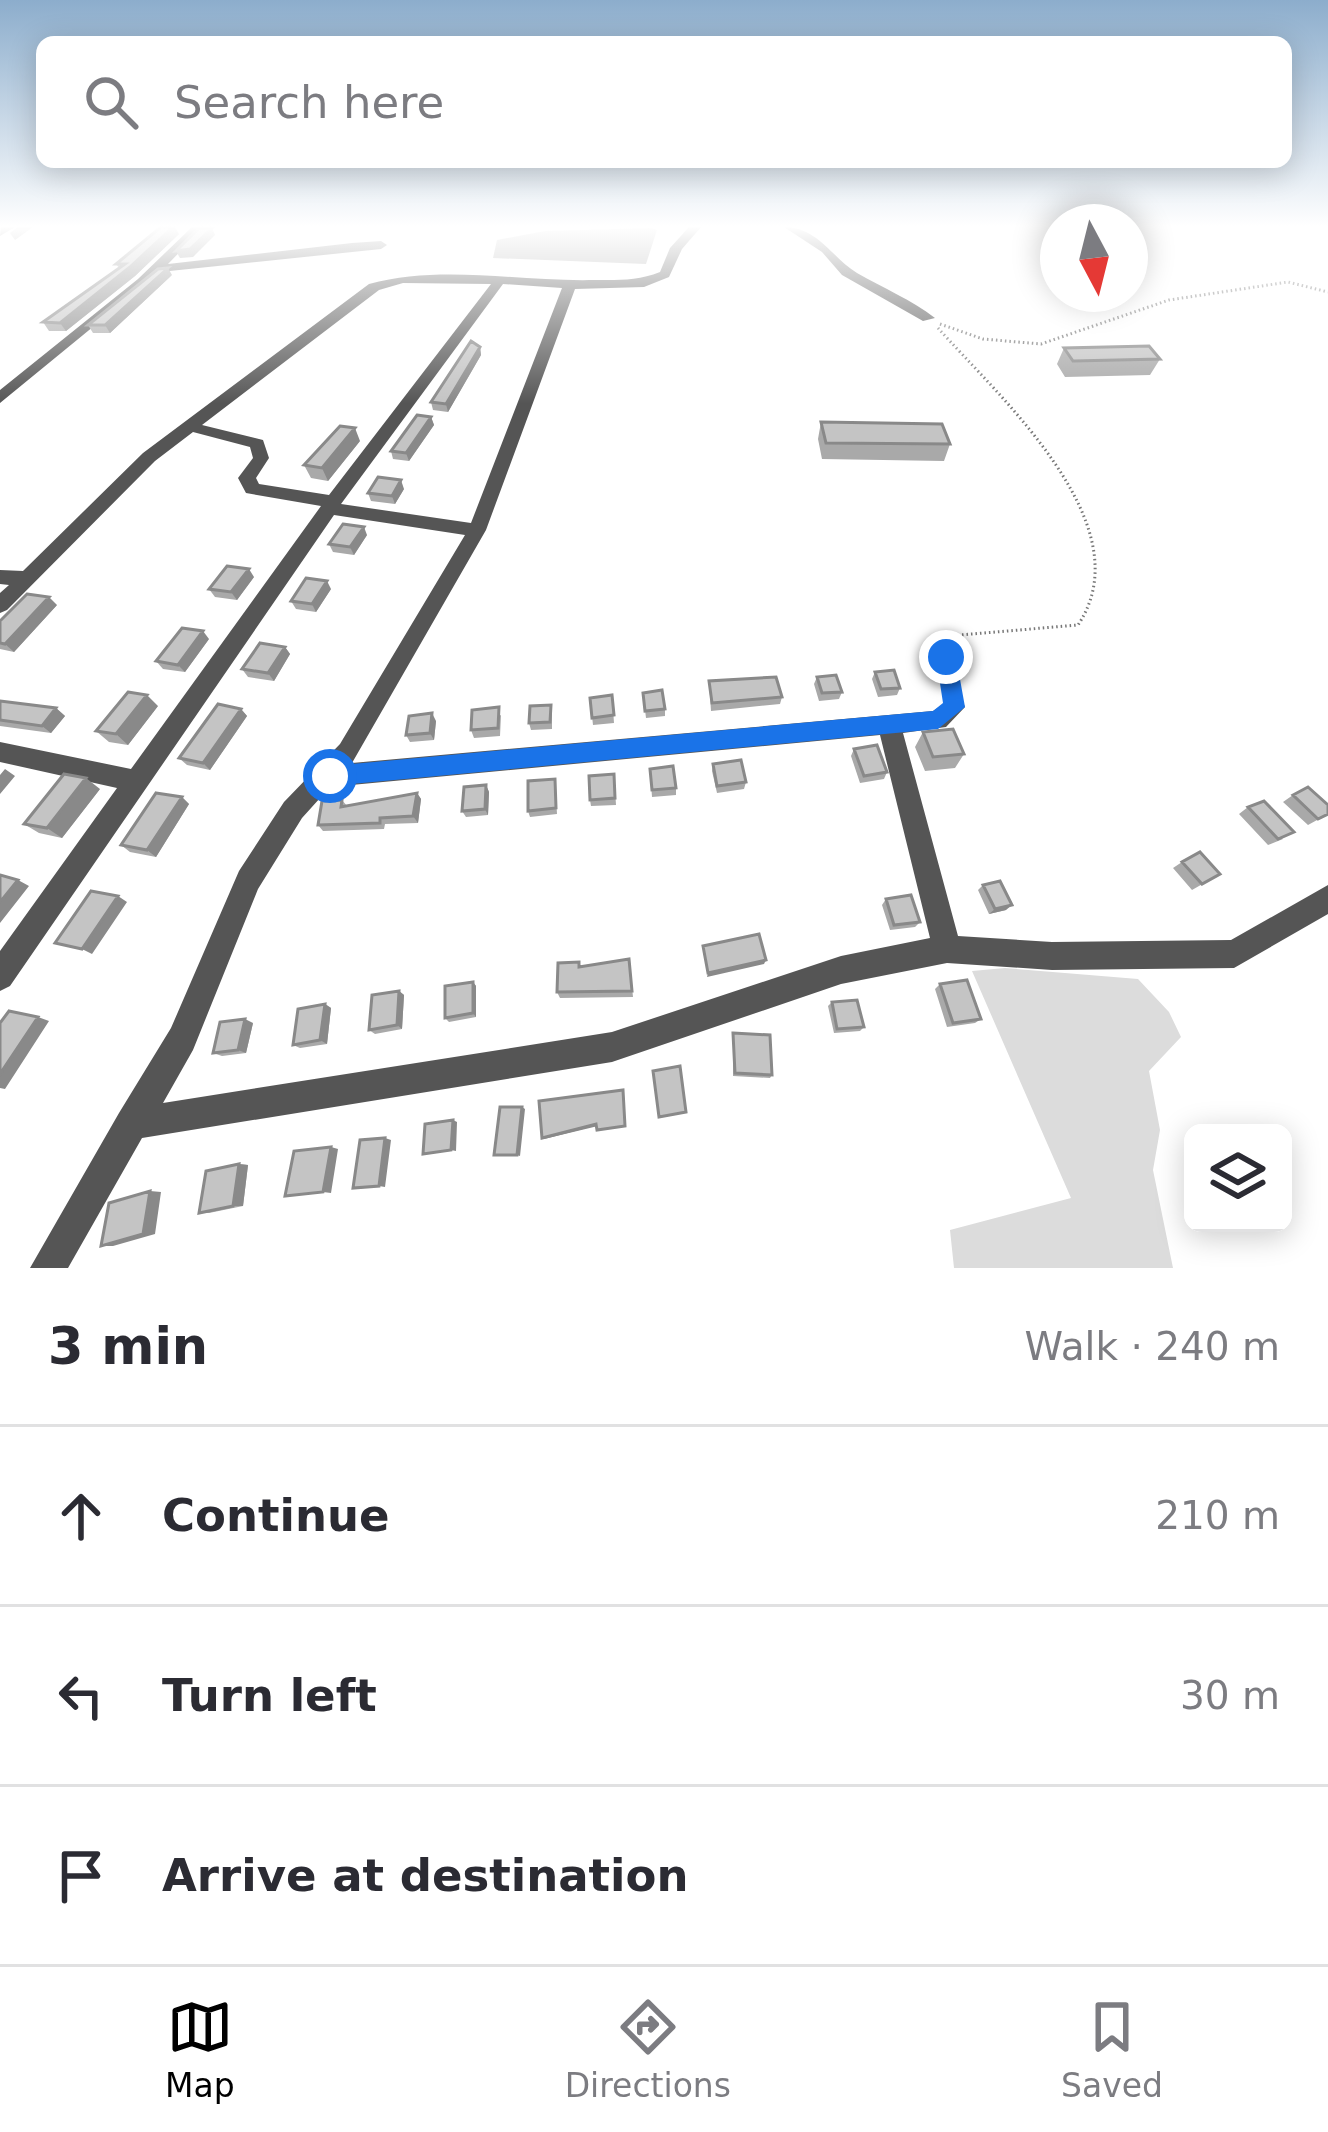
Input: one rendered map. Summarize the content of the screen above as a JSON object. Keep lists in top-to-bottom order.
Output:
{
  "north": "bottom",
  "page": {
    "search": "Search here",
    "heading": ["3 min", "Walk · 240 m"],
    "list": [
      ["Continue", "210 m"],
      ["Turn left", "30 m"],
      "Arrive at destination"
    ],
    "nav": ["Map", "Directions", "Saved"]
  }
}
